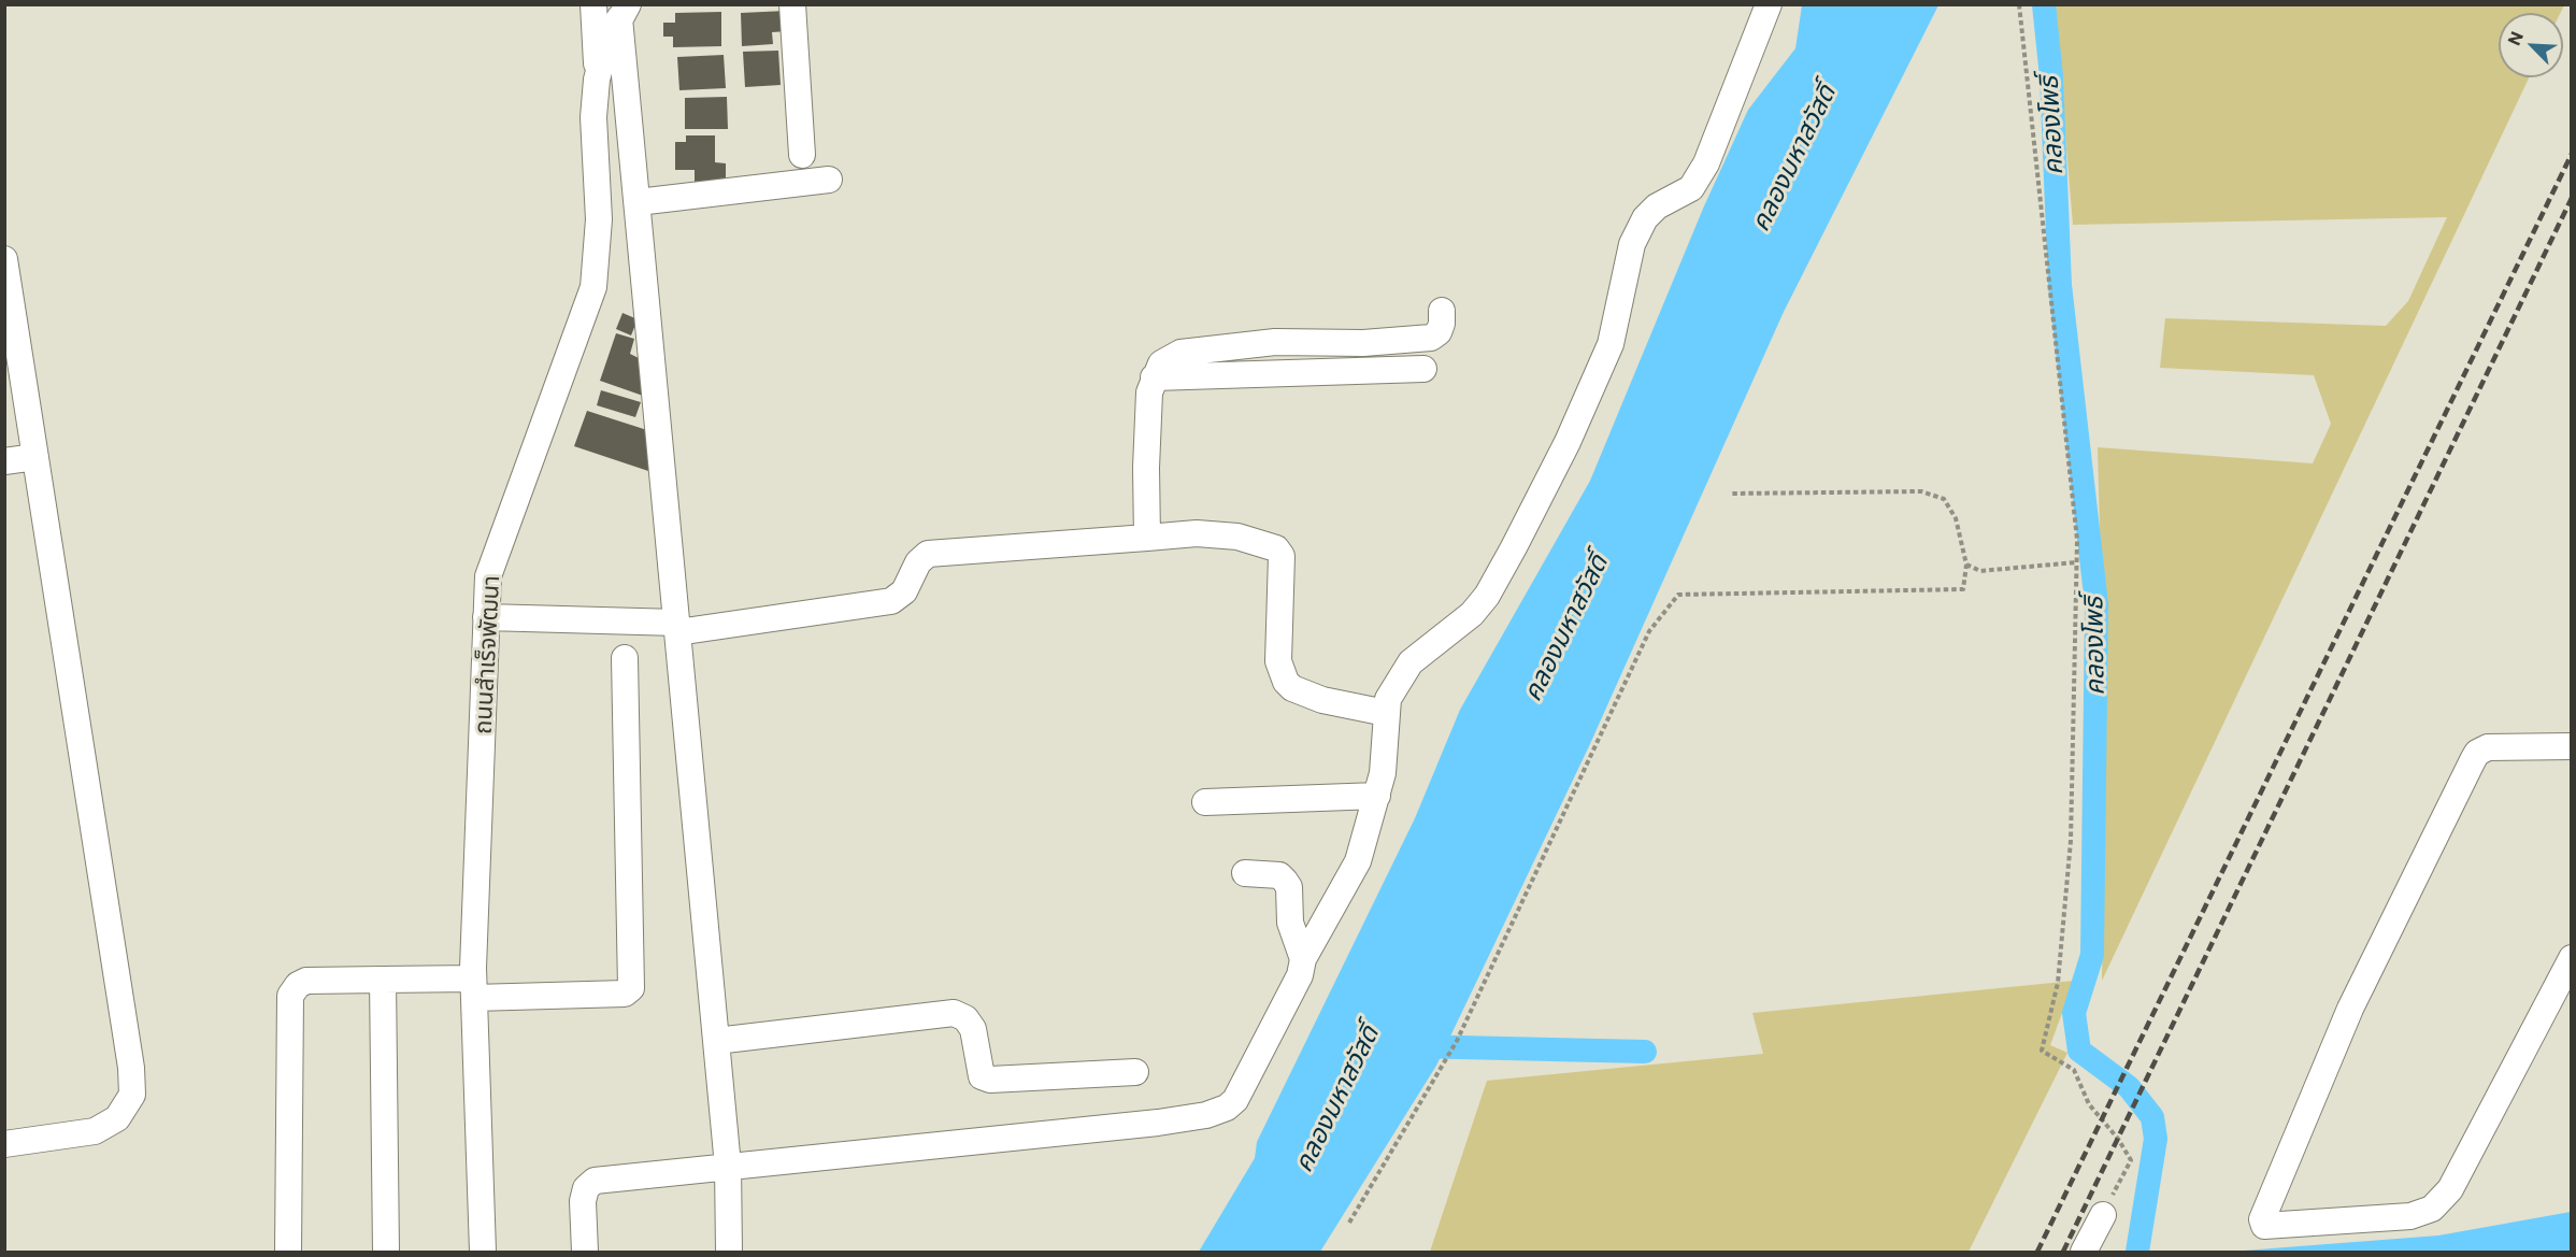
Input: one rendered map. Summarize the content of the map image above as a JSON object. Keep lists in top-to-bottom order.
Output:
{
  "streets": {
    "street": ["ถนนสำเร็จพัฒนา"]
  },
  "water": ["คลองโพธิ์", "คลองมหาสวัสดิ์"],
  "north": "top left"
}
